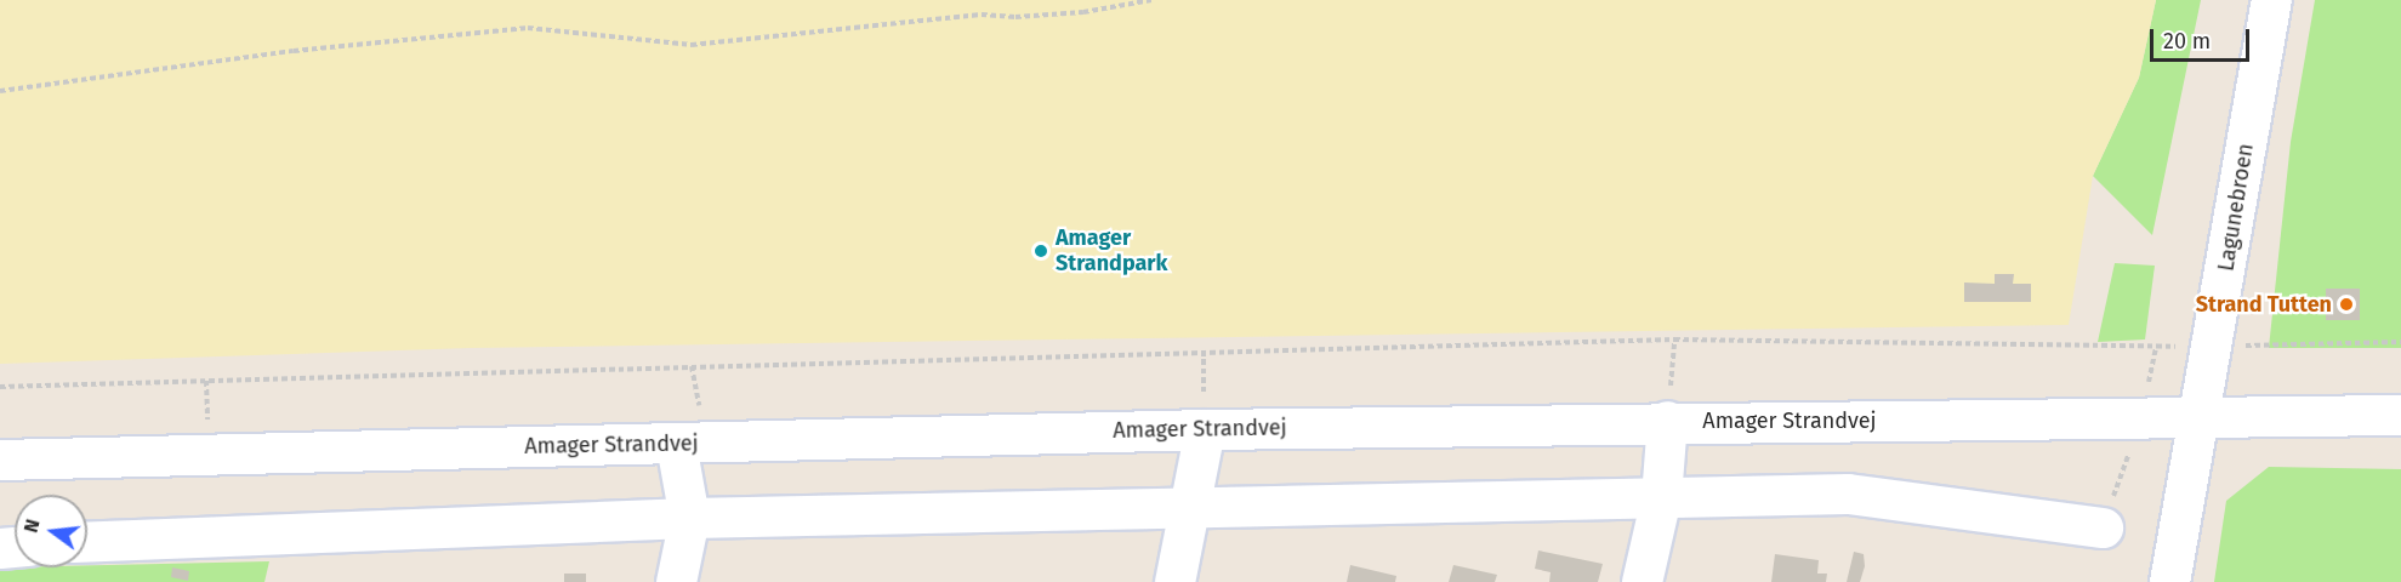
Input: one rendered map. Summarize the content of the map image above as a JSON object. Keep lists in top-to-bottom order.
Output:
{
  "streets": {
    "street": ["Lagunebroen", "Amager Strandvej"]
  },
  "crossings": [
    ["Lagunebroen", "Amager Strandvej"]
  ],
  "places": ["Amager Strandpark", "Strand Tutten"],
  "scale_bar": "20 m",
  "north": "left"
}
